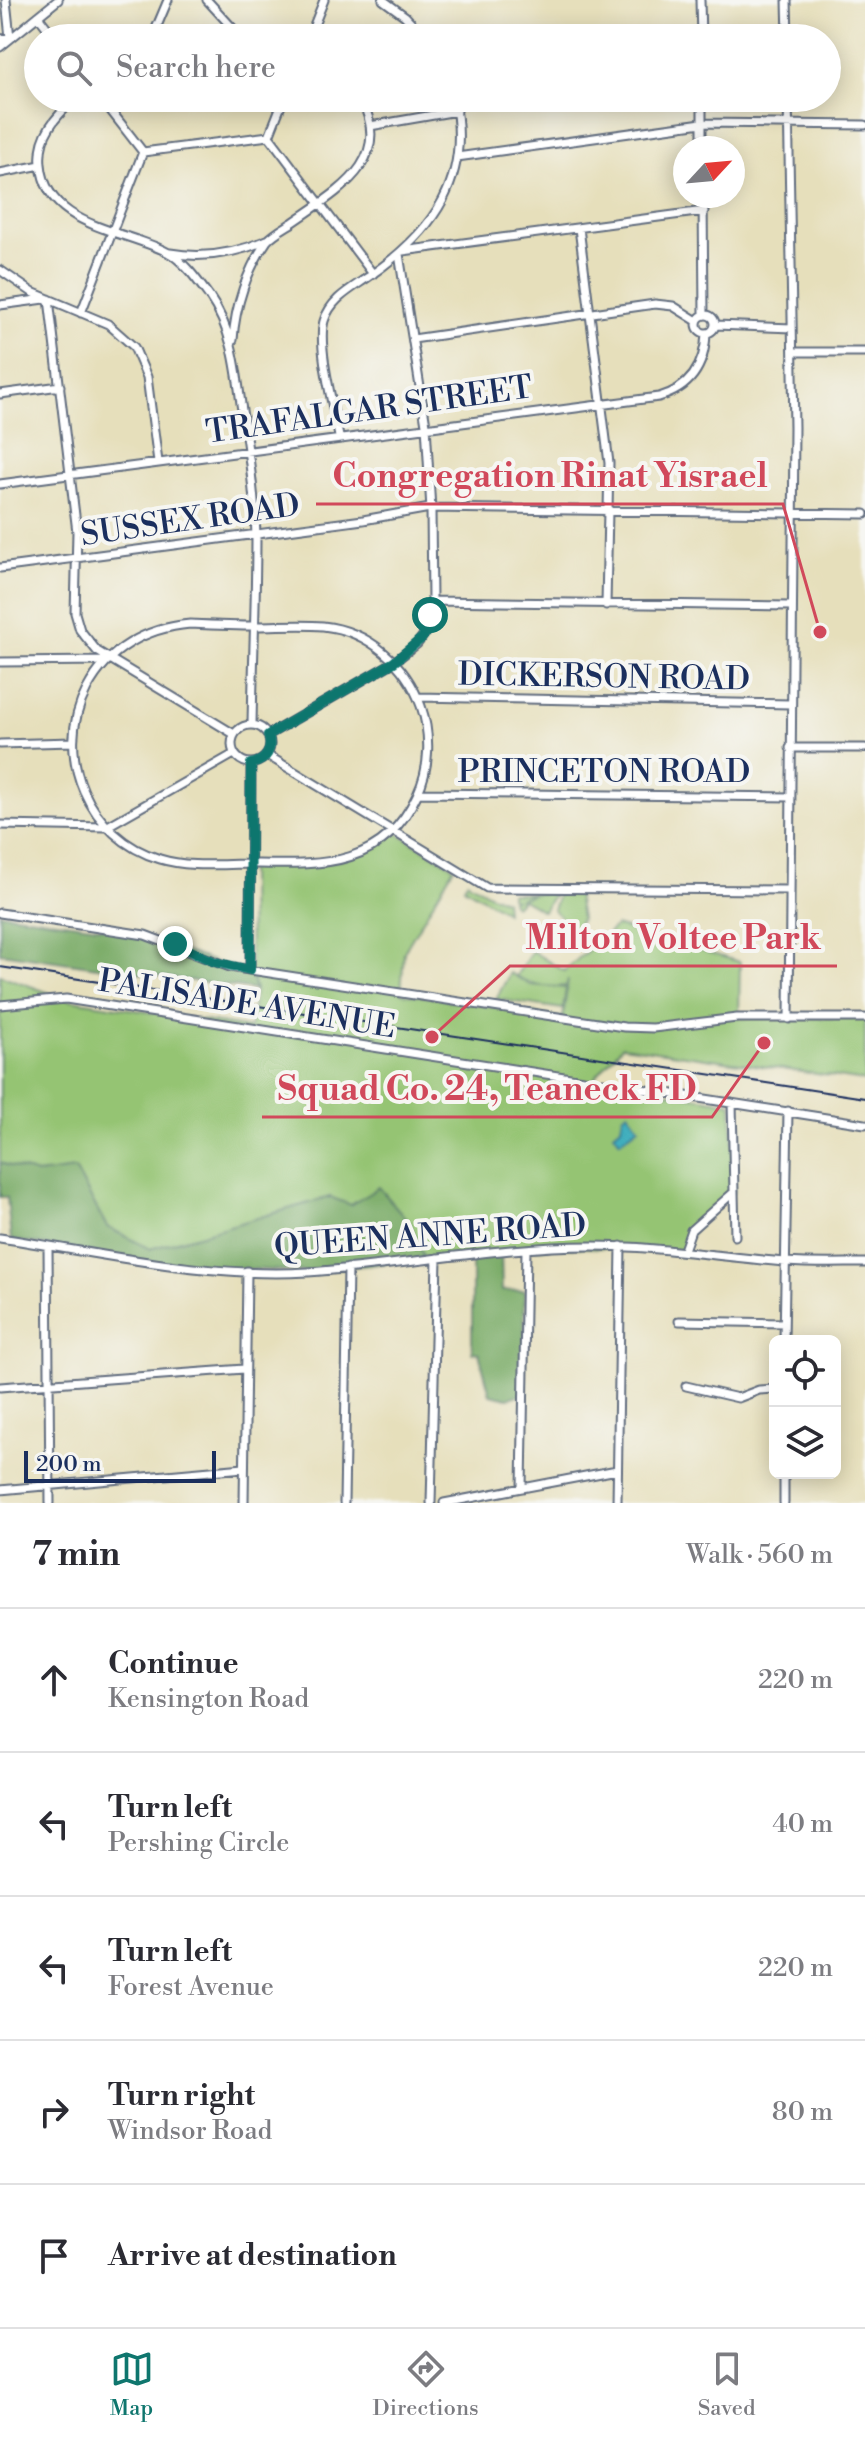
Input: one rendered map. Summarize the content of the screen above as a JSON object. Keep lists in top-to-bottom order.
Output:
{
  "streets": {
    "street": [
      "TRAFALGAR STREET",
      "SUSSEX ROAD",
      "DICKERSON ROAD",
      "PRINCETON ROAD",
      "PALISADE AVENUE",
      "QUEEN ANNE ROAD"
    ]
  },
  "places": ["Congregation Rinat Yisrael", "Milton Voltee Park", "Squad Co. 24, Teaneck FD"],
  "scale_bar": "200 m",
  "north": "top right",
  "page": {
    "search": "Search here",
    "scale": "200 m",
    "heading": ["7 min", "Walk · 560 m"],
    "list": [
      ["Continue", "Kensington Road", "220 m"],
      ["Turn left", "Pershing Circle", "40 m"],
      ["Turn left", "Forest Avenue", "220 m"],
      ["Turn right", "Windsor Road", "80 m"],
      "Arrive at destination"
    ],
    "nav": ["Map", "Directions", "Saved"]
  }
}
